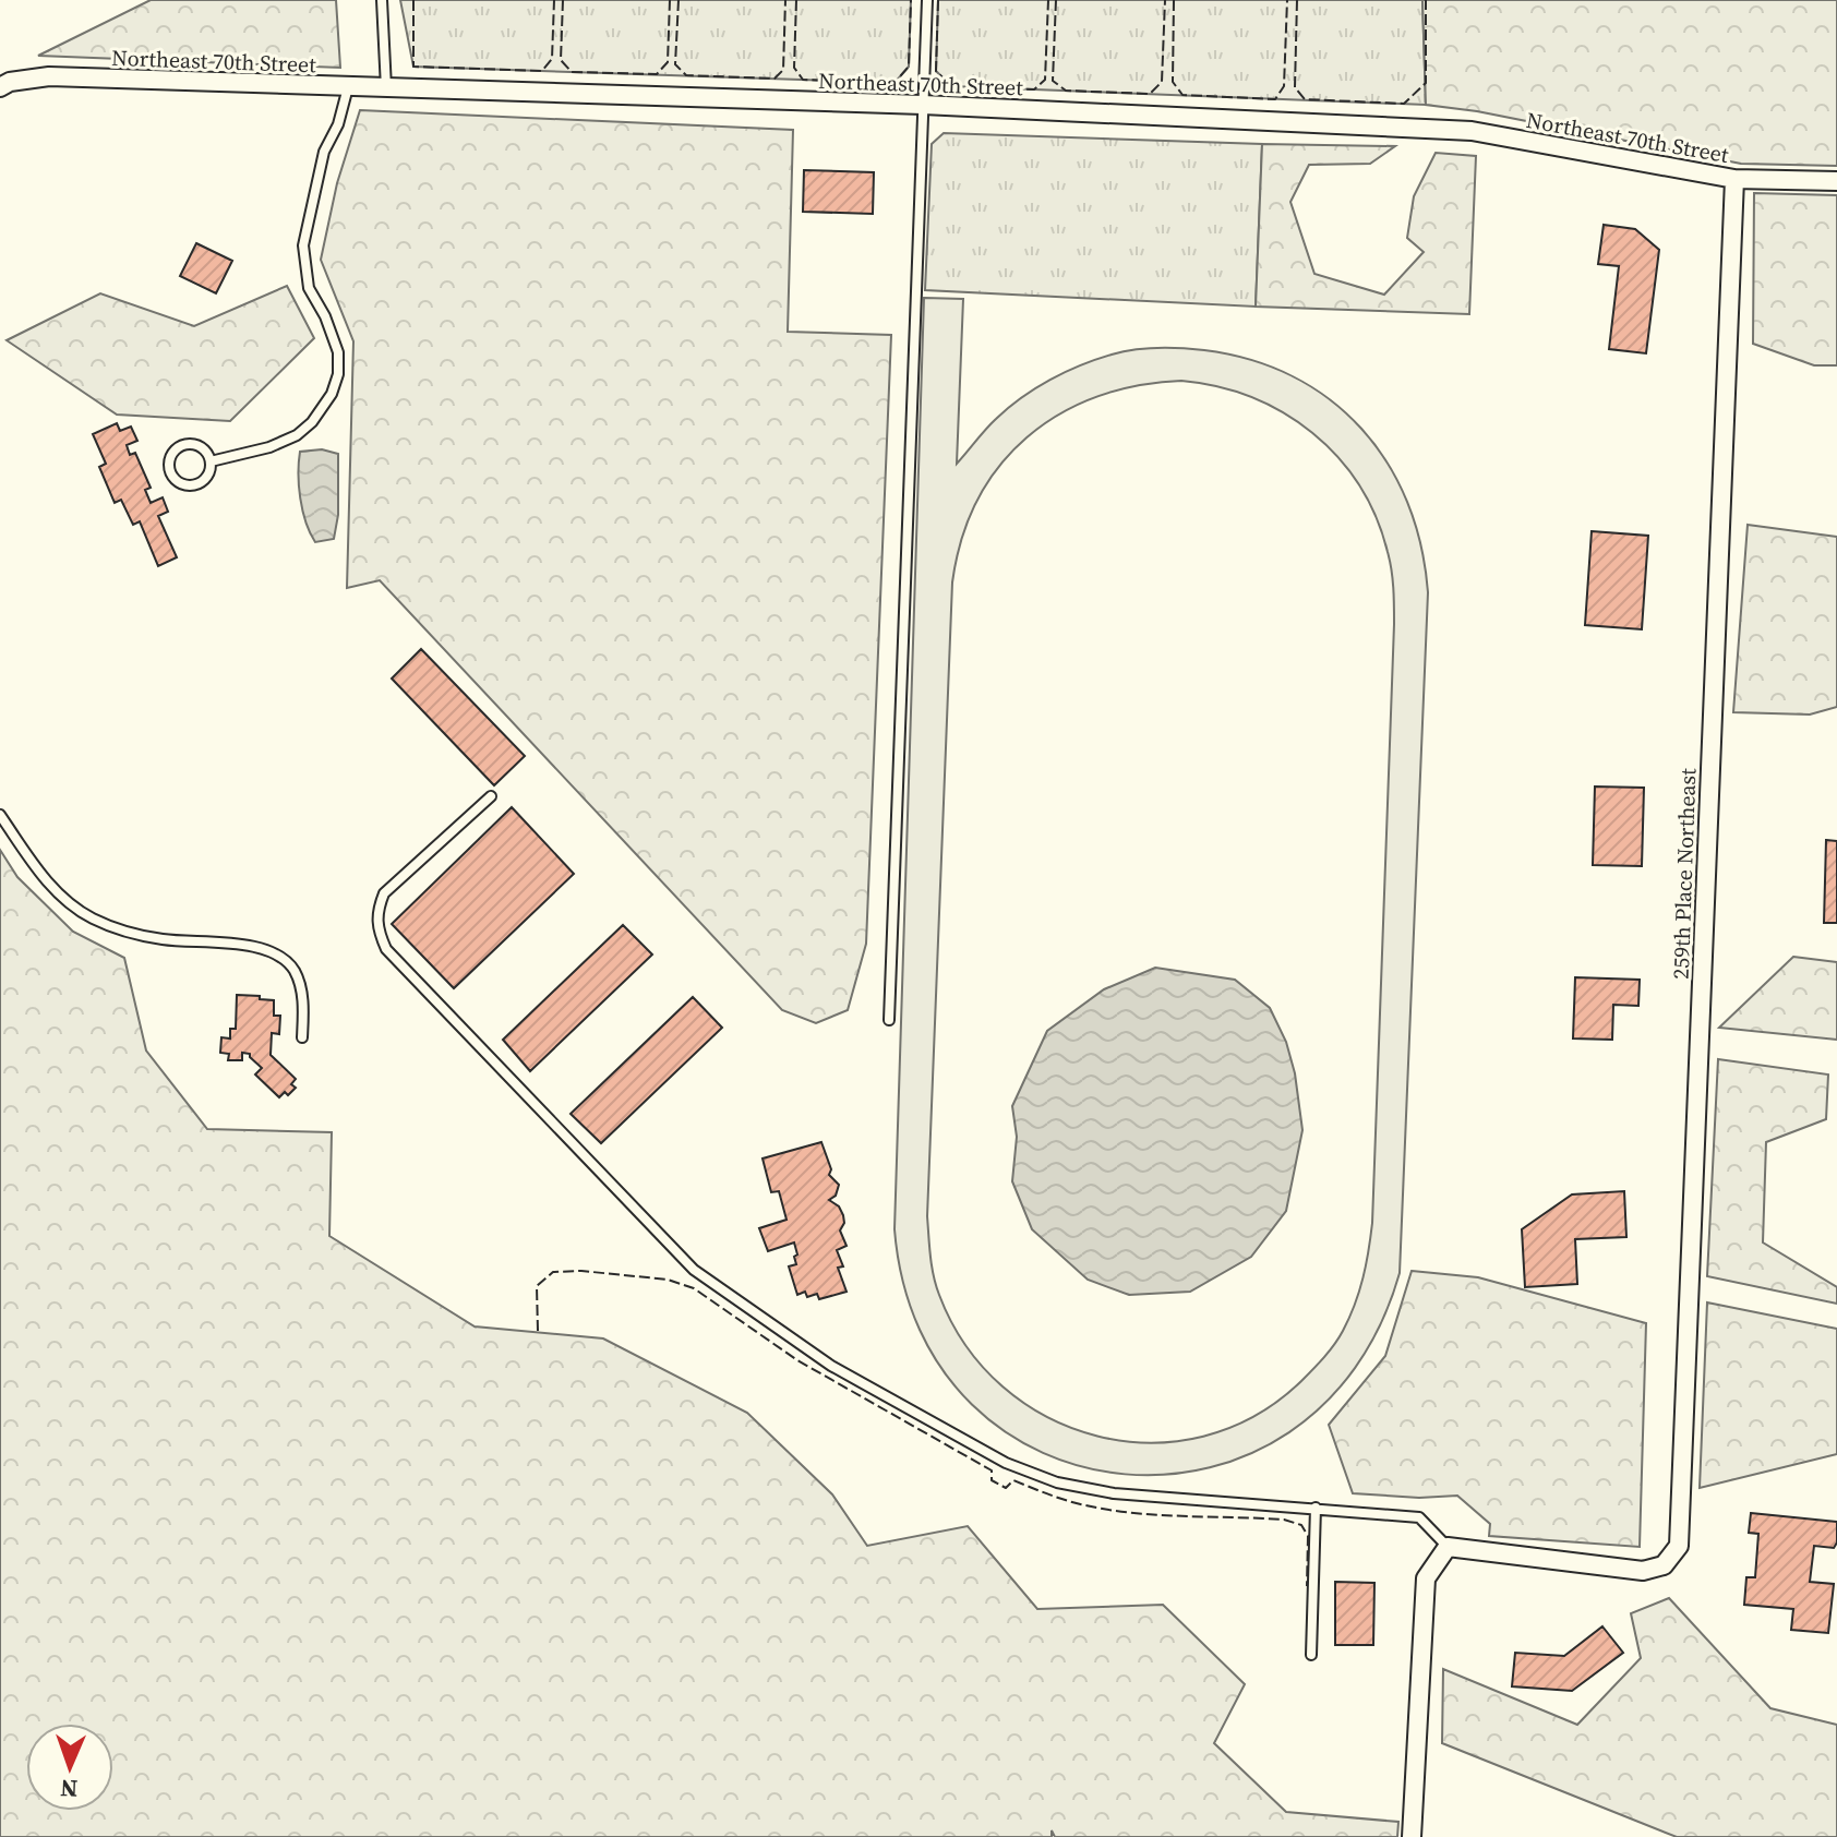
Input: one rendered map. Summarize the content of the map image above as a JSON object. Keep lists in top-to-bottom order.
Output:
{
  "streets": {
    "street": ["Northeast 70th Street", "259th Place Northeast"]
  },
  "crossings": [
    ["Northeast 70th Street", "259th Place Northeast"]
  ],
  "north": "bottom"
}
